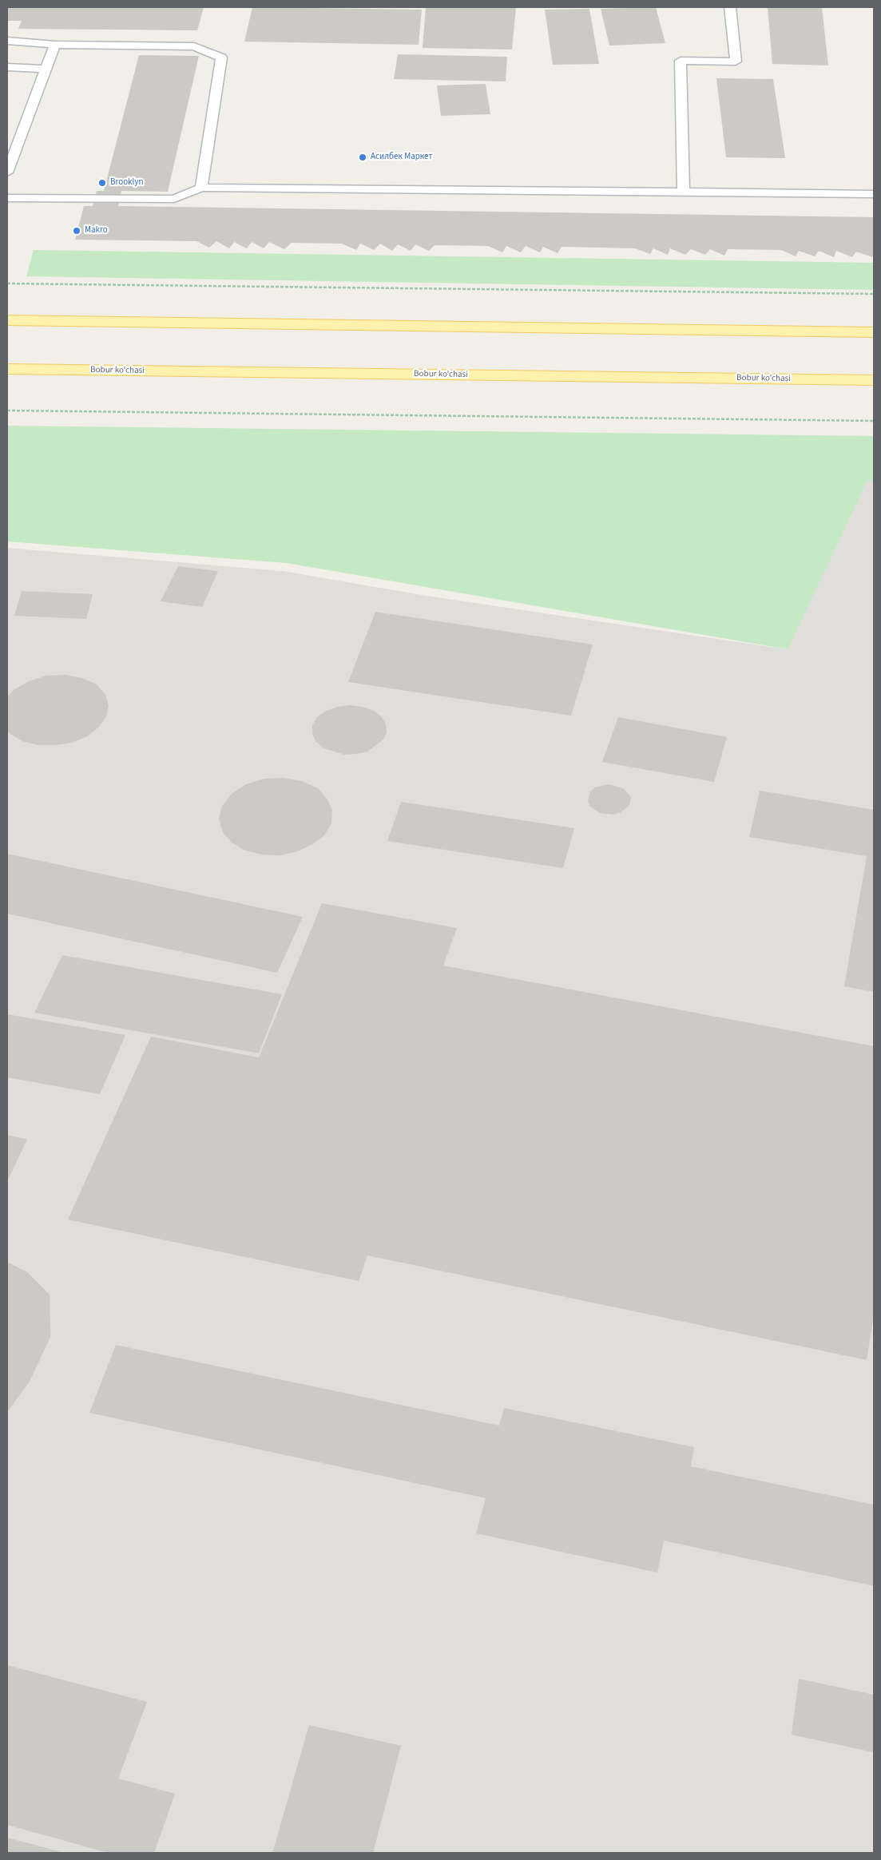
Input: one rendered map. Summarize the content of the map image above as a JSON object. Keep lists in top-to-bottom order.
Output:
{
  "streets": {
    "main road": ["Bobur ko'chasi"]
  },
  "places": ["Асилбек Маркет", "Brooklyn", "Makro"]
}
